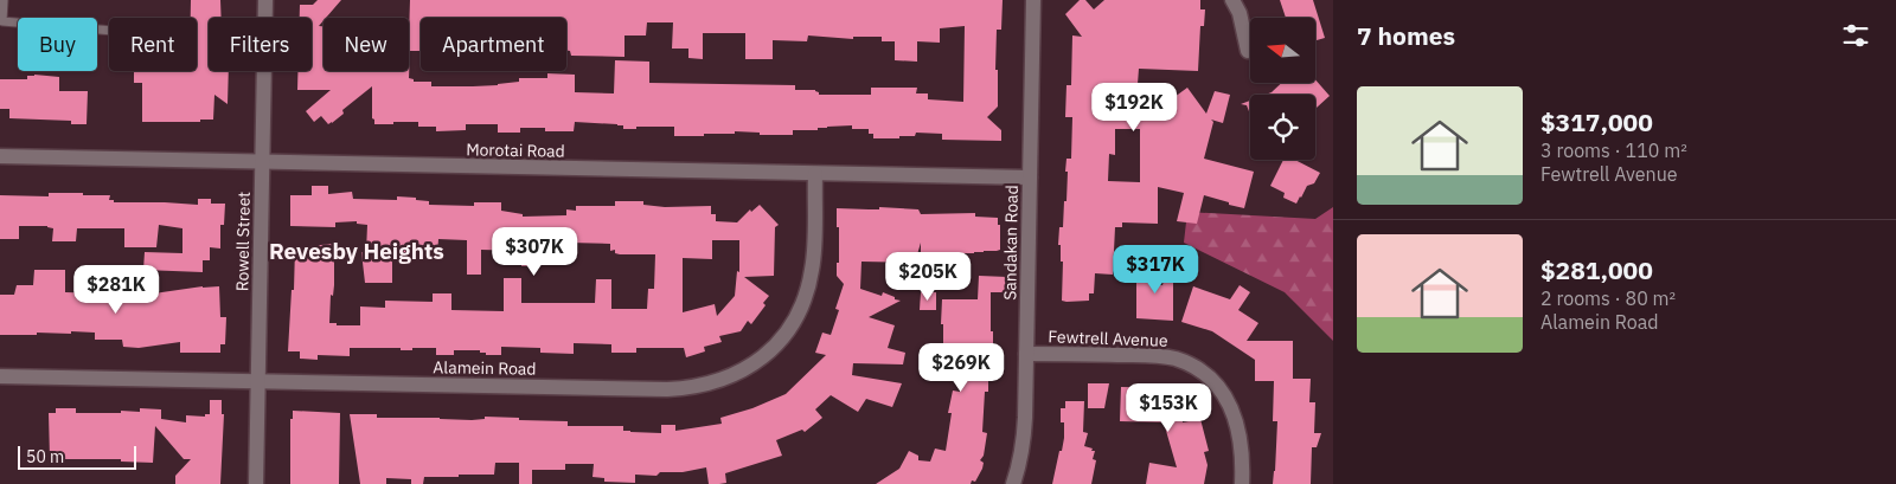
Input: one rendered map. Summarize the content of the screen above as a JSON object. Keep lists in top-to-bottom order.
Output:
{
  "streets": {
    "street": [
      "Morotai Road",
      "Rowell Street",
      "Sandakan Road",
      "Fewtrell Avenue",
      "Alamein Road"
    ]
  },
  "crossings": [
    ["Morotai Road", "Rowell Street"],
    ["Morotai Road", "Sandakan Road"],
    ["Morotai Road", "Alamein Road"],
    ["Rowell Street", "Alamein Road"],
    ["Sandakan Road", "Fewtrell Avenue"]
  ],
  "districts": ["Revesby Heights"],
  "scale_bar": "50 m",
  "north": "left",
  "page": {
    "heading": "7 homes",
    "chip": [
      "Buy",
      "Rent",
      "Filters",
      "New",
      "Apartment"
    ],
    "list": [
      {
        "name": "$317,000",
        "note": "3 rooms · 110 m² · Fewtrell Avenue"
      },
      {
        "name": "$281,000",
        "note": "2 rooms · 80 m² · Alamein Road"
      }
    ],
    "price": [
      "$192K",
      "$307K",
      "$317K",
      "$205K",
      "$281K",
      "$269K",
      "$153K"
    ],
    "scale": "50 m"
  }
}
